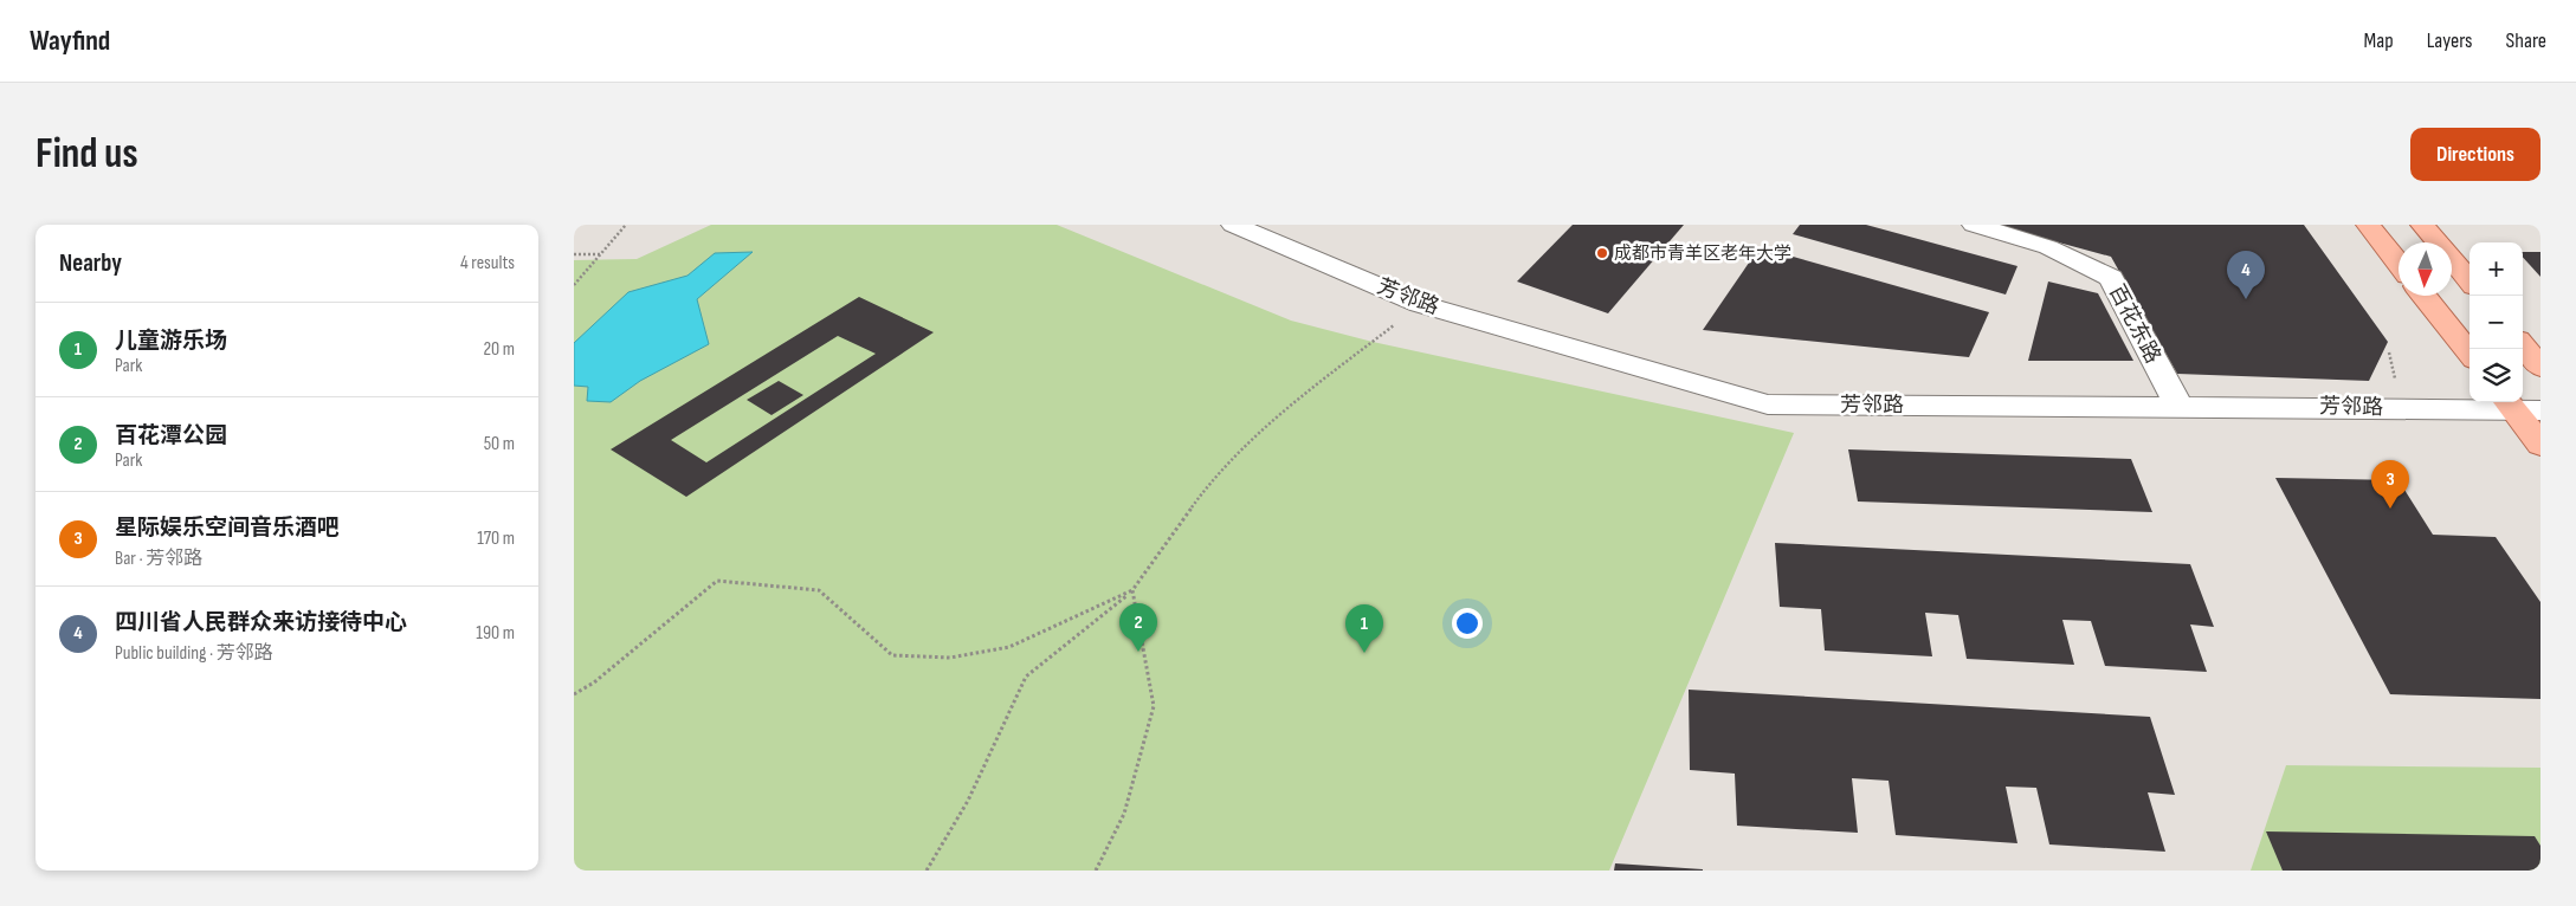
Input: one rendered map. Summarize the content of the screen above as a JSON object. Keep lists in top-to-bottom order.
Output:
{
  "streets": {
    "street": ["芳邻路", "百花东路"]
  },
  "crossings": [
    ["芳邻路", "百花东路"]
  ],
  "places": ["成都市青羊区老年大学"],
  "north": "bottom",
  "page": {
    "header": "Wayfind",
    "nav": ["Map", "Layers", "Share"],
    "buttons": "Directions",
    "title": "Find us",
    "heading": ["Nearby", "4 results"],
    "map_buttons": ["+", "−"],
    "pins": [
      "4",
      "3",
      "2",
      "1"
    ],
    "list": [
      {
        "mark": "1",
        "name": "儿童游乐场",
        "note": "Park",
        "value": "20 m"
      },
      {
        "mark": "2",
        "name": "百花潭公园",
        "note": "Park",
        "value": "50 m"
      },
      {
        "mark": "3",
        "name": "星际娱乐空间音乐酒吧",
        "note": "Bar · 芳邻路",
        "value": "170 m"
      },
      {
        "mark": "4",
        "name": "四川省人民群众来访接待中心",
        "note": "Public building · 芳邻路",
        "value": "190 m"
      }
    ]
  }
}
